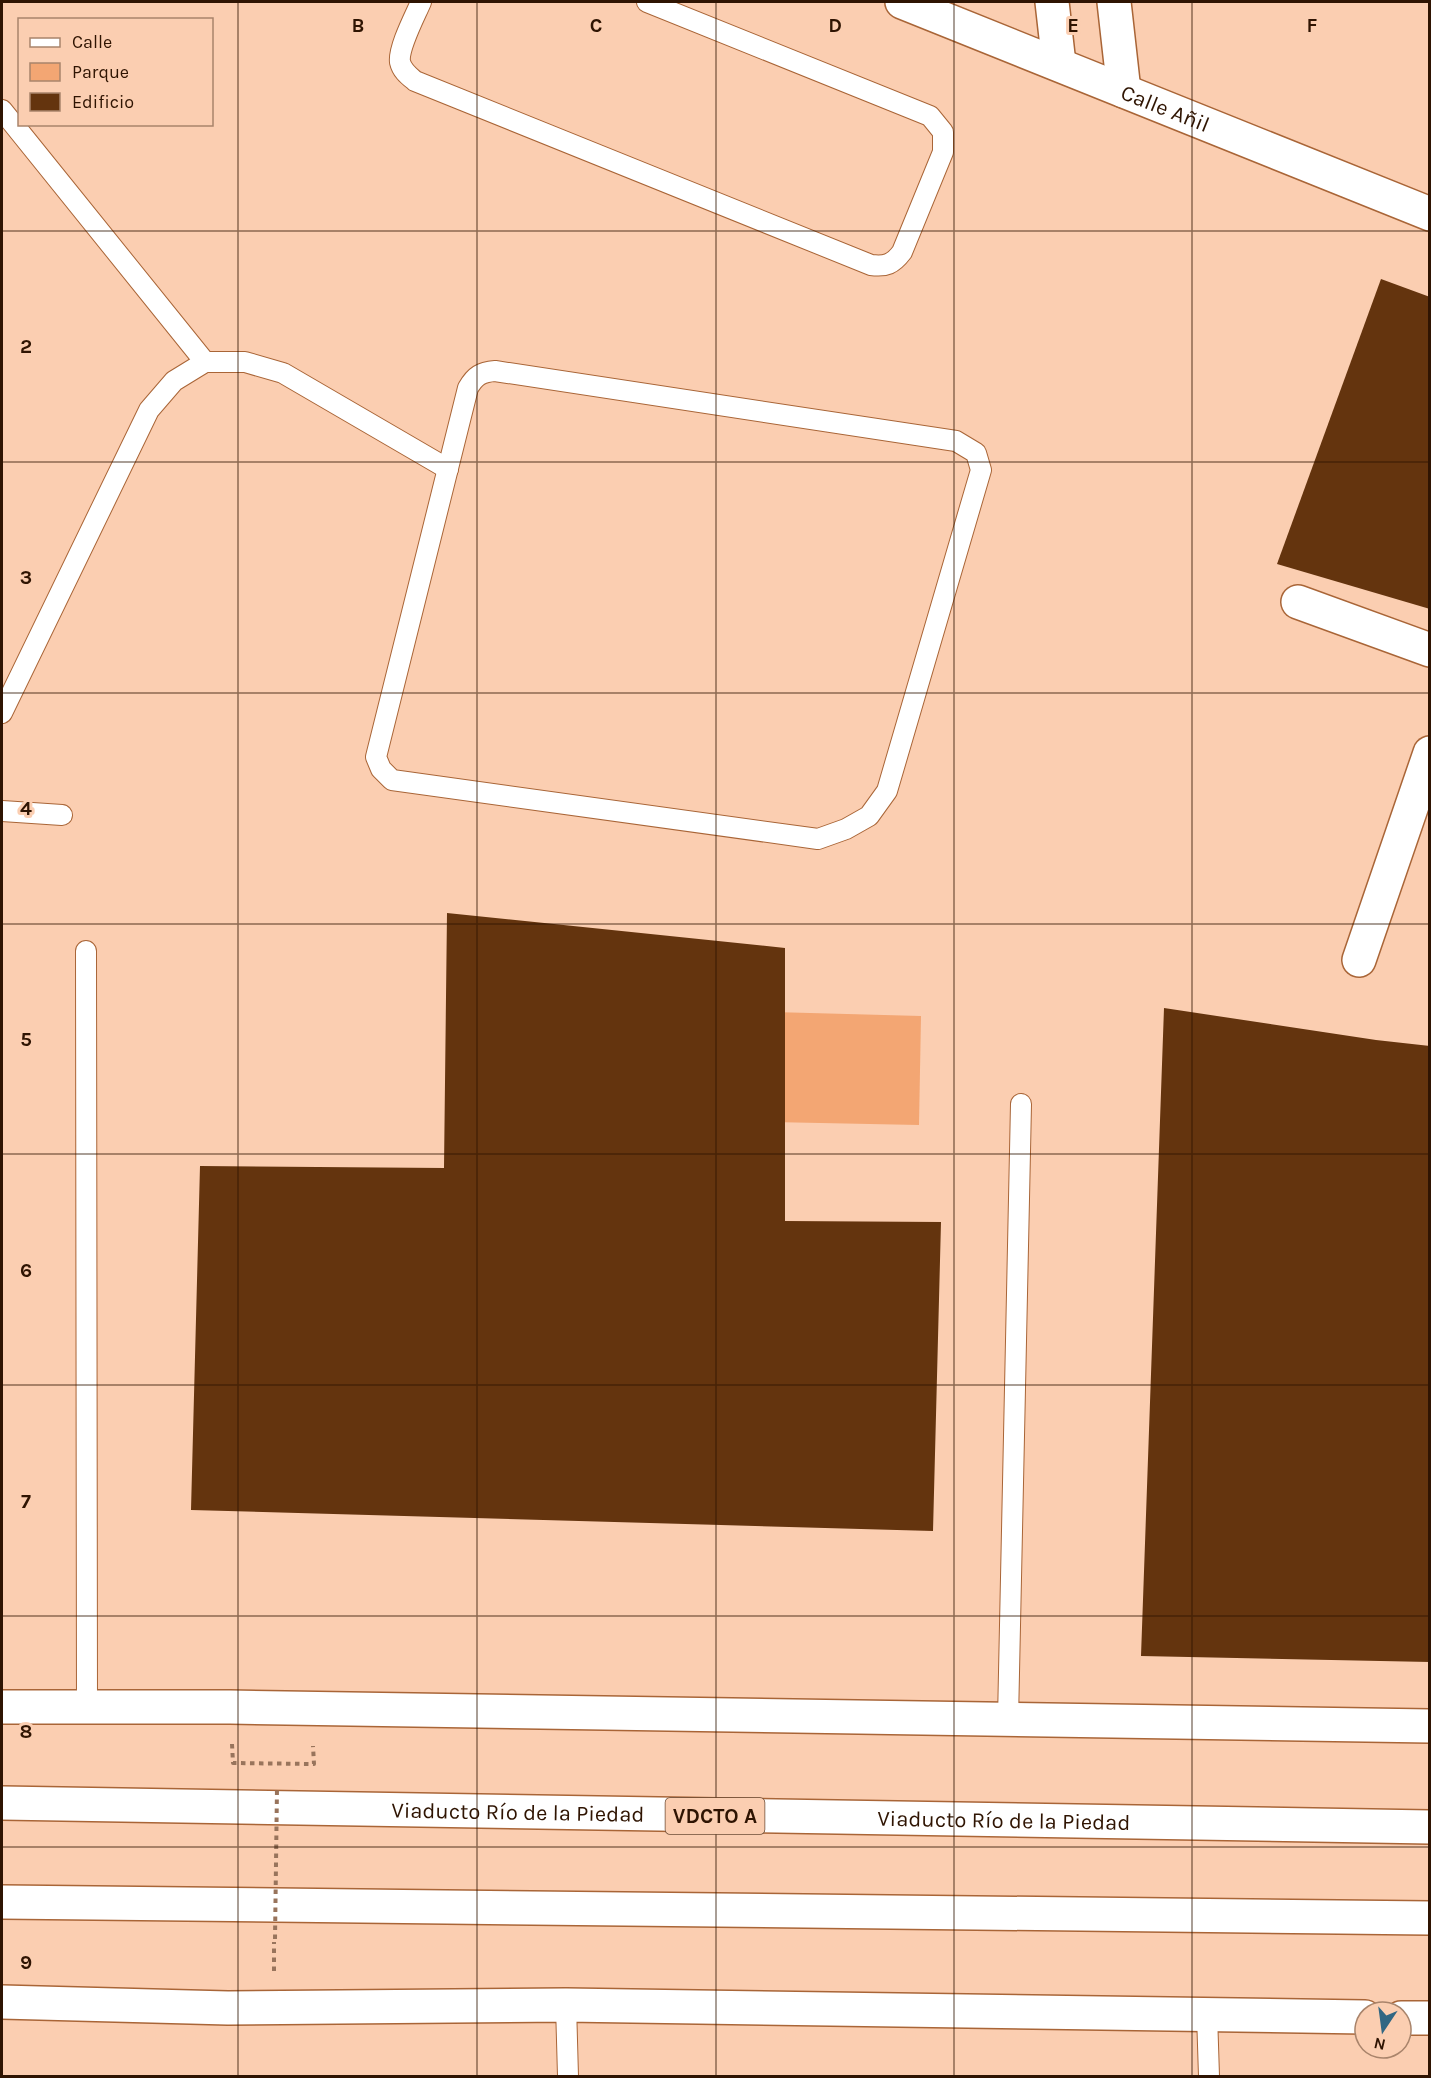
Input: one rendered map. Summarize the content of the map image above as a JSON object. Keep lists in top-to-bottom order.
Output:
{
  "streets": {
    "main road": ["Calle Añil", "Viaducto Río de la Piedad", "VDCTO A"]
  },
  "legend": ["Calle", "Parque", "Edificio"],
  "north": "bottom",
  "grid": {
    "columns": [
      "B",
      "C",
      "D",
      "E",
      "F"
    ],
    "rows": [
      "2",
      "3",
      "4",
      "5",
      "6",
      "7",
      "8",
      "9"
    ]
  }
}
